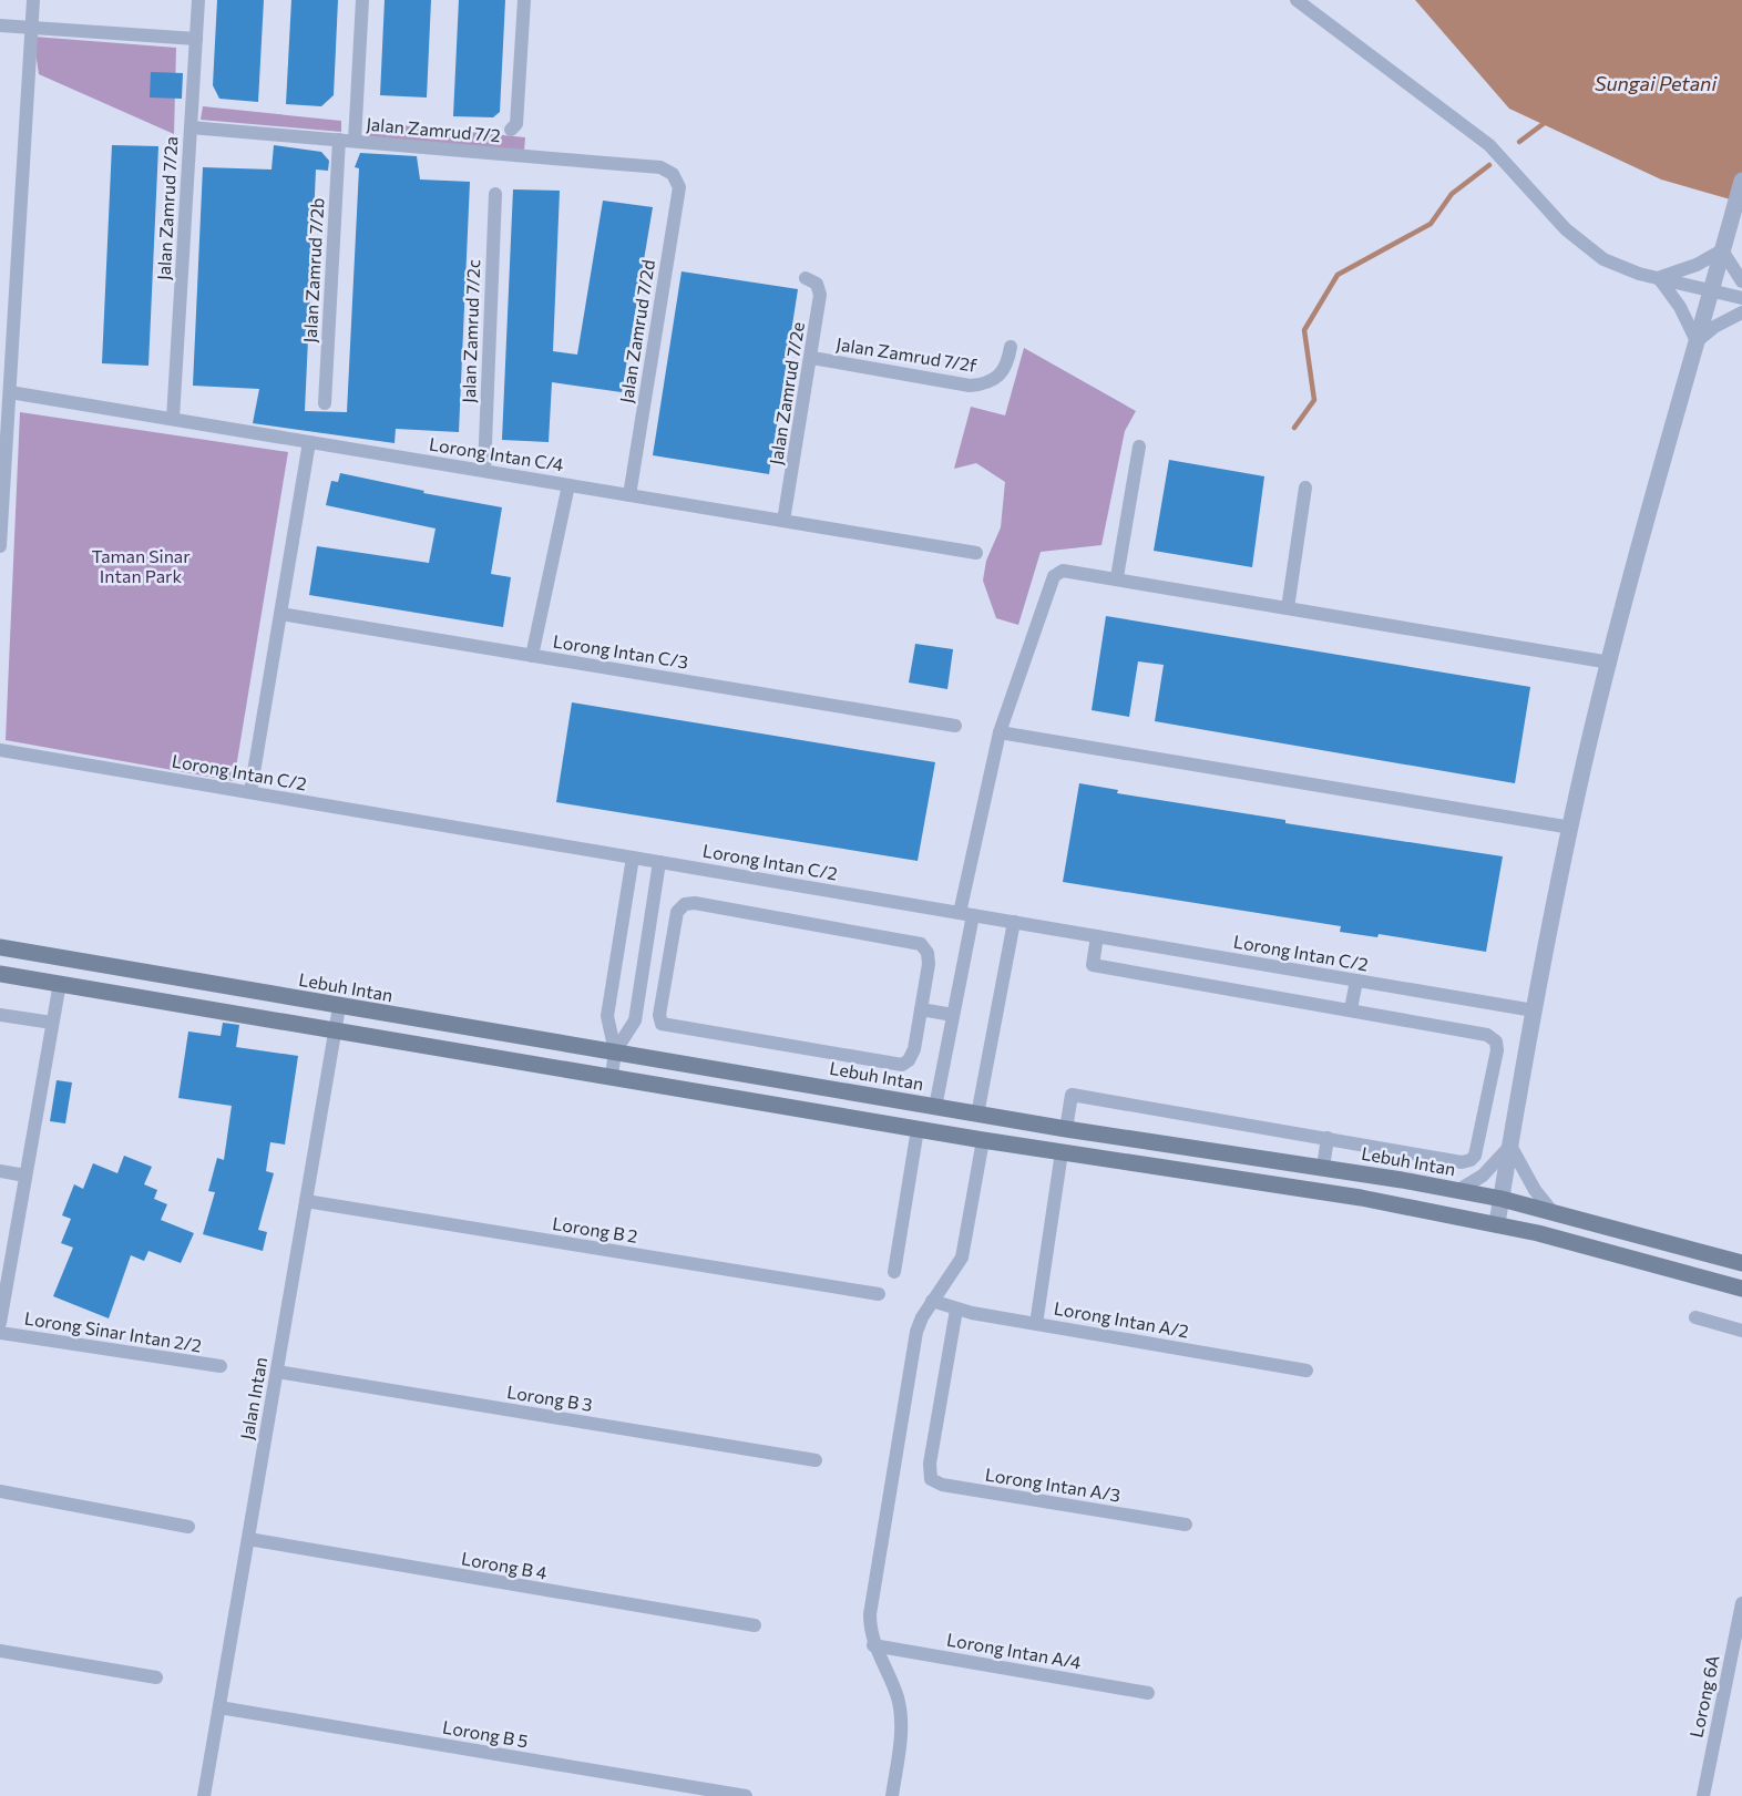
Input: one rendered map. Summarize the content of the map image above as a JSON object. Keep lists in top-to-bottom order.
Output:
{
  "streets": {
    "main road": ["Lebuh Intan"],
    "street": [
      "Jalan Zamrud 7/2",
      "Jalan Zamrud 7/2a",
      "Jalan Zamrud 7/2b",
      "Jalan Zamrud 7/2c",
      "Jalan Zamrud 7/2d",
      "Jalan Zamrud 7/2f",
      "Jalan Zamrud 7/2e",
      "Lorong Intan C/4",
      "Lorong Intan C/3",
      "Lorong Intan C/2",
      "Lorong B 2",
      "Lorong Intan A/2",
      "Lorong Sinar Intan 2/2",
      "Jalan Intan",
      "Lorong B 3",
      "Lorong Intan A/3",
      "Lorong B 4",
      "Lorong Intan A/4",
      "Lorong 6A",
      "Lorong B 5"
    ]
  },
  "crossings": [
    ["Jalan Zamrud 7/2", "Jalan Zamrud 7/2a"],
    ["Jalan Zamrud 7/2", "Jalan Zamrud 7/2b"],
    ["Jalan Zamrud 7/2", "Jalan Zamrud 7/2d"],
    ["Jalan Zamrud 7/2a", "Lorong Intan C/4"],
    ["Jalan Zamrud 7/2c", "Lorong Intan C/4"],
    ["Jalan Zamrud 7/2d", "Lorong Intan C/4"],
    ["Jalan Zamrud 7/2f", "Jalan Zamrud 7/2e"],
    ["Jalan Zamrud 7/2e", "Lorong Intan C/4"],
    ["Lebuh Intan", "Jalan Intan"],
    ["Lorong B 2", "Jalan Intan"],
    ["Lorong Intan A/2", "Lorong Intan A/3"],
    ["Jalan Intan", "Lorong B 3"],
    ["Jalan Intan", "Lorong B 4"],
    ["Jalan Intan", "Lorong B 5"]
  ],
  "water": ["Sungai Petani"],
  "parks": ["Taman Sinar Intan Park"]
}
